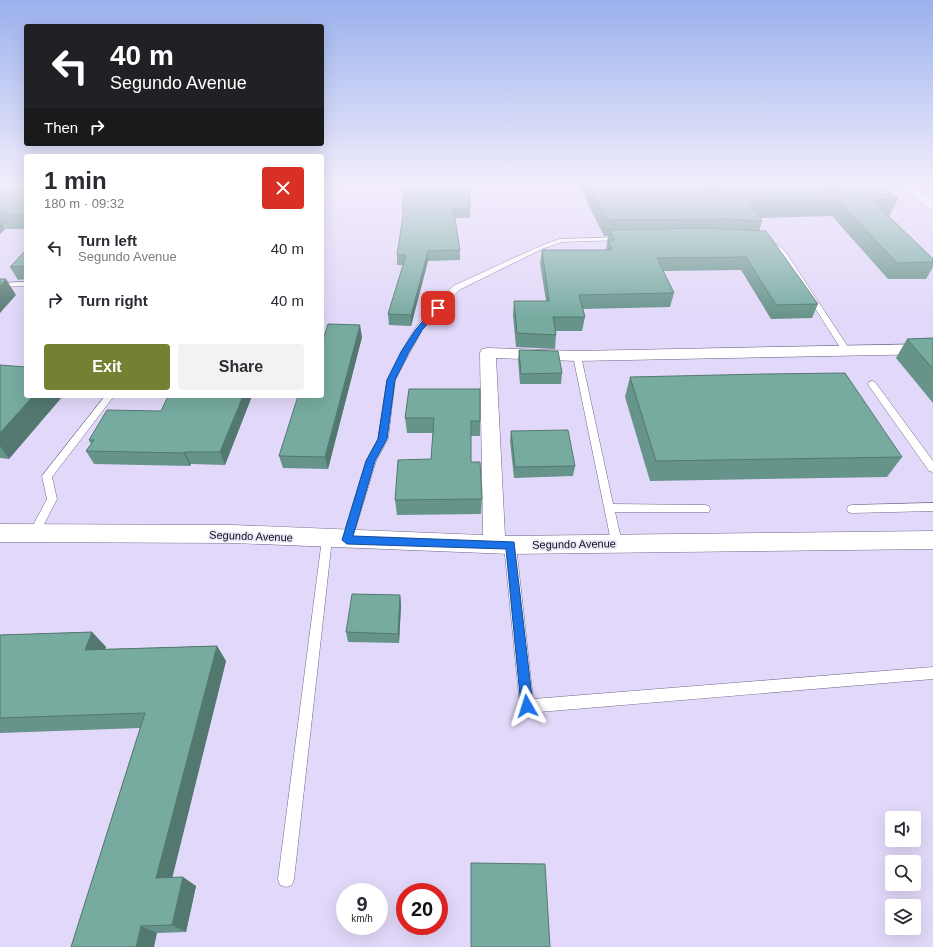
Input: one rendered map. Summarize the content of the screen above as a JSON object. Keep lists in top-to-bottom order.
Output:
{
  "streets": {
    "street": ["Segundo Avenue"]
  },
  "page": {
    "turn": ["40 m", "Segundo Avenue"],
    "then": "Then",
    "heading": ["1 min", "180 m · 09:32"],
    "list": [
      {
        "name": "Turn left",
        "note": "Segundo Avenue",
        "value": "40 m"
      },
      {
        "name": "Turn right",
        "value": "40 m"
      }
    ],
    "buttons": ["Exit", "Share"],
    "speed": "9 km/h",
    "limit": "20"
  }
}
